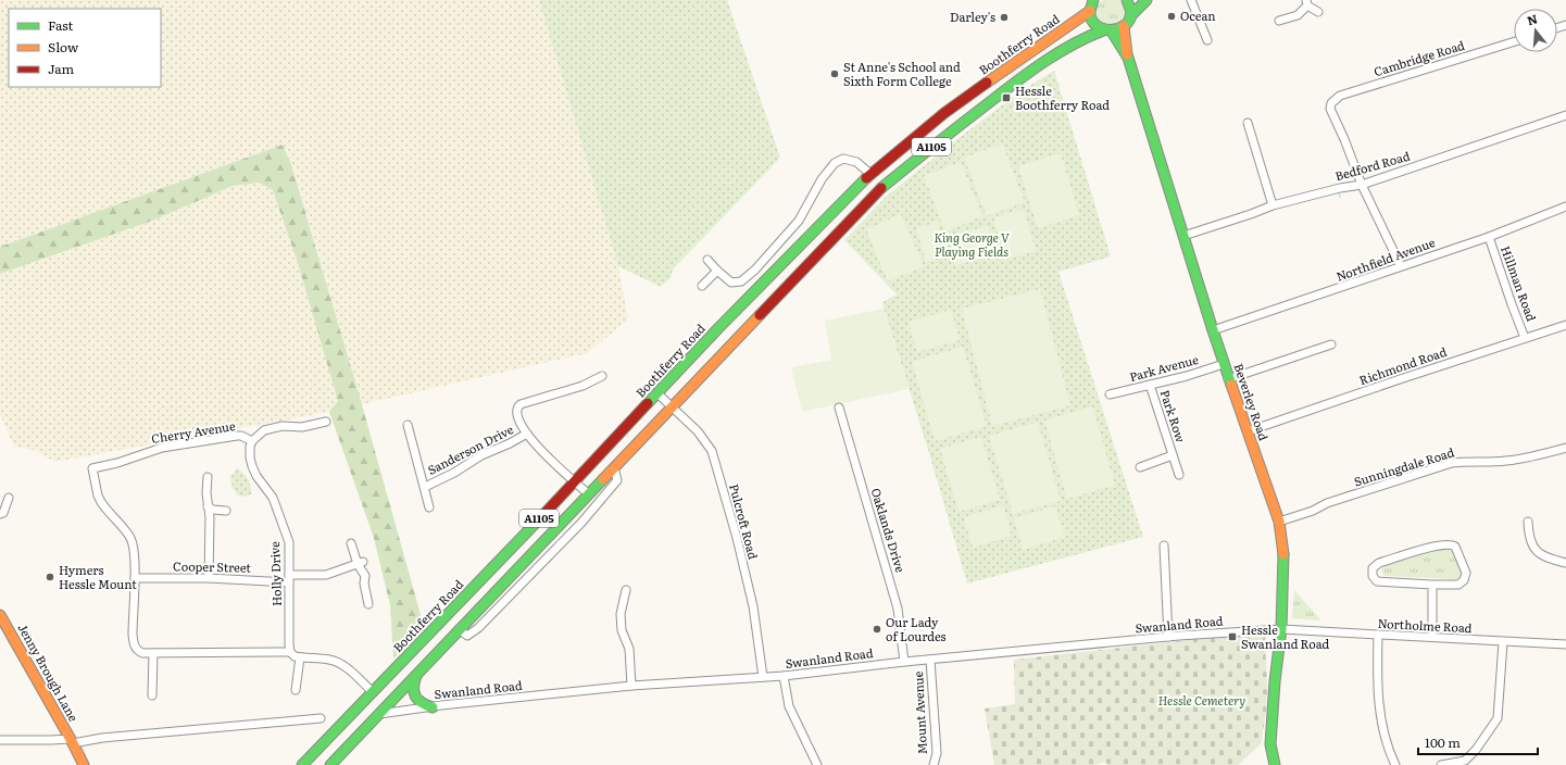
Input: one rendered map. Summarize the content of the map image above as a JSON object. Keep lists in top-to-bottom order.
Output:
{
  "streets": {
    "main road": [
      "Boothferry Road",
      "A1105",
      "Beverley Road",
      "Jenny Brough Lane"
    ],
    "street": [
      "Cambridge Road",
      "Bedford Road",
      "Northfield Avenue",
      "Hillman Road",
      "Richmond Road",
      "Park Avenue",
      "Park Row",
      "Cherry Avenue",
      "Sanderson Drive",
      "Sunningdale Road",
      "Pulcroft Road",
      "Oaklands Drive",
      "Cooper Street",
      "Holly Drive",
      "Swanland Road",
      "Northolme Road",
      "Mount Avenue"
    ]
  },
  "crossings": [
    ["Boothferry Road", "Beverley Road"],
    ["Boothferry Road", "Sanderson Drive"],
    ["Boothferry Road", "Pulcroft Road"],
    ["Cambridge Road", "Bedford Road"],
    ["A1105", "Beverley Road"],
    ["A1105", "Sanderson Drive"],
    ["A1105", "Pulcroft Road"],
    ["A1105", "Swanland Road"],
    ["Bedford Road", "Beverley Road"],
    ["Northfield Avenue", "Hillman Road"],
    ["Northfield Avenue", "Beverley Road"],
    ["Hillman Road", "Richmond Road"],
    ["Richmond Road", "Beverley Road"],
    ["Park Avenue", "Beverley Road"],
    ["Park Avenue", "Park Row"],
    ["Beverley Road", "Sunningdale Road"],
    ["Beverley Road", "Swanland Road"],
    ["Beverley Road", "Northolme Road"],
    ["Cherry Avenue", "Cooper Street"],
    ["Cherry Avenue", "Holly Drive"],
    ["Pulcroft Road", "Swanland Road"],
    ["Oaklands Drive", "Swanland Road"],
    ["Cooper Street", "Holly Drive"],
    ["Swanland Road", "Northolme Road"],
    ["Swanland Road", "Mount Avenue"]
  ],
  "parks": ["King George V Playing Fields", "Hessle Cemetery"],
  "places": {
    "other": [
      "Ocean",
      "Darley's",
      "St Anne's School and Sixth Form College",
      "Hymers Hessle Mount",
      "Our Lady of Lourdes"
    ],
    "transit": ["Hessle Boothferry Road", "Hessle Swanland Road"]
  },
  "legend": ["Fast", "Slow", "Jam"],
  "scale_bar": "100 m",
  "north": "top"
}
